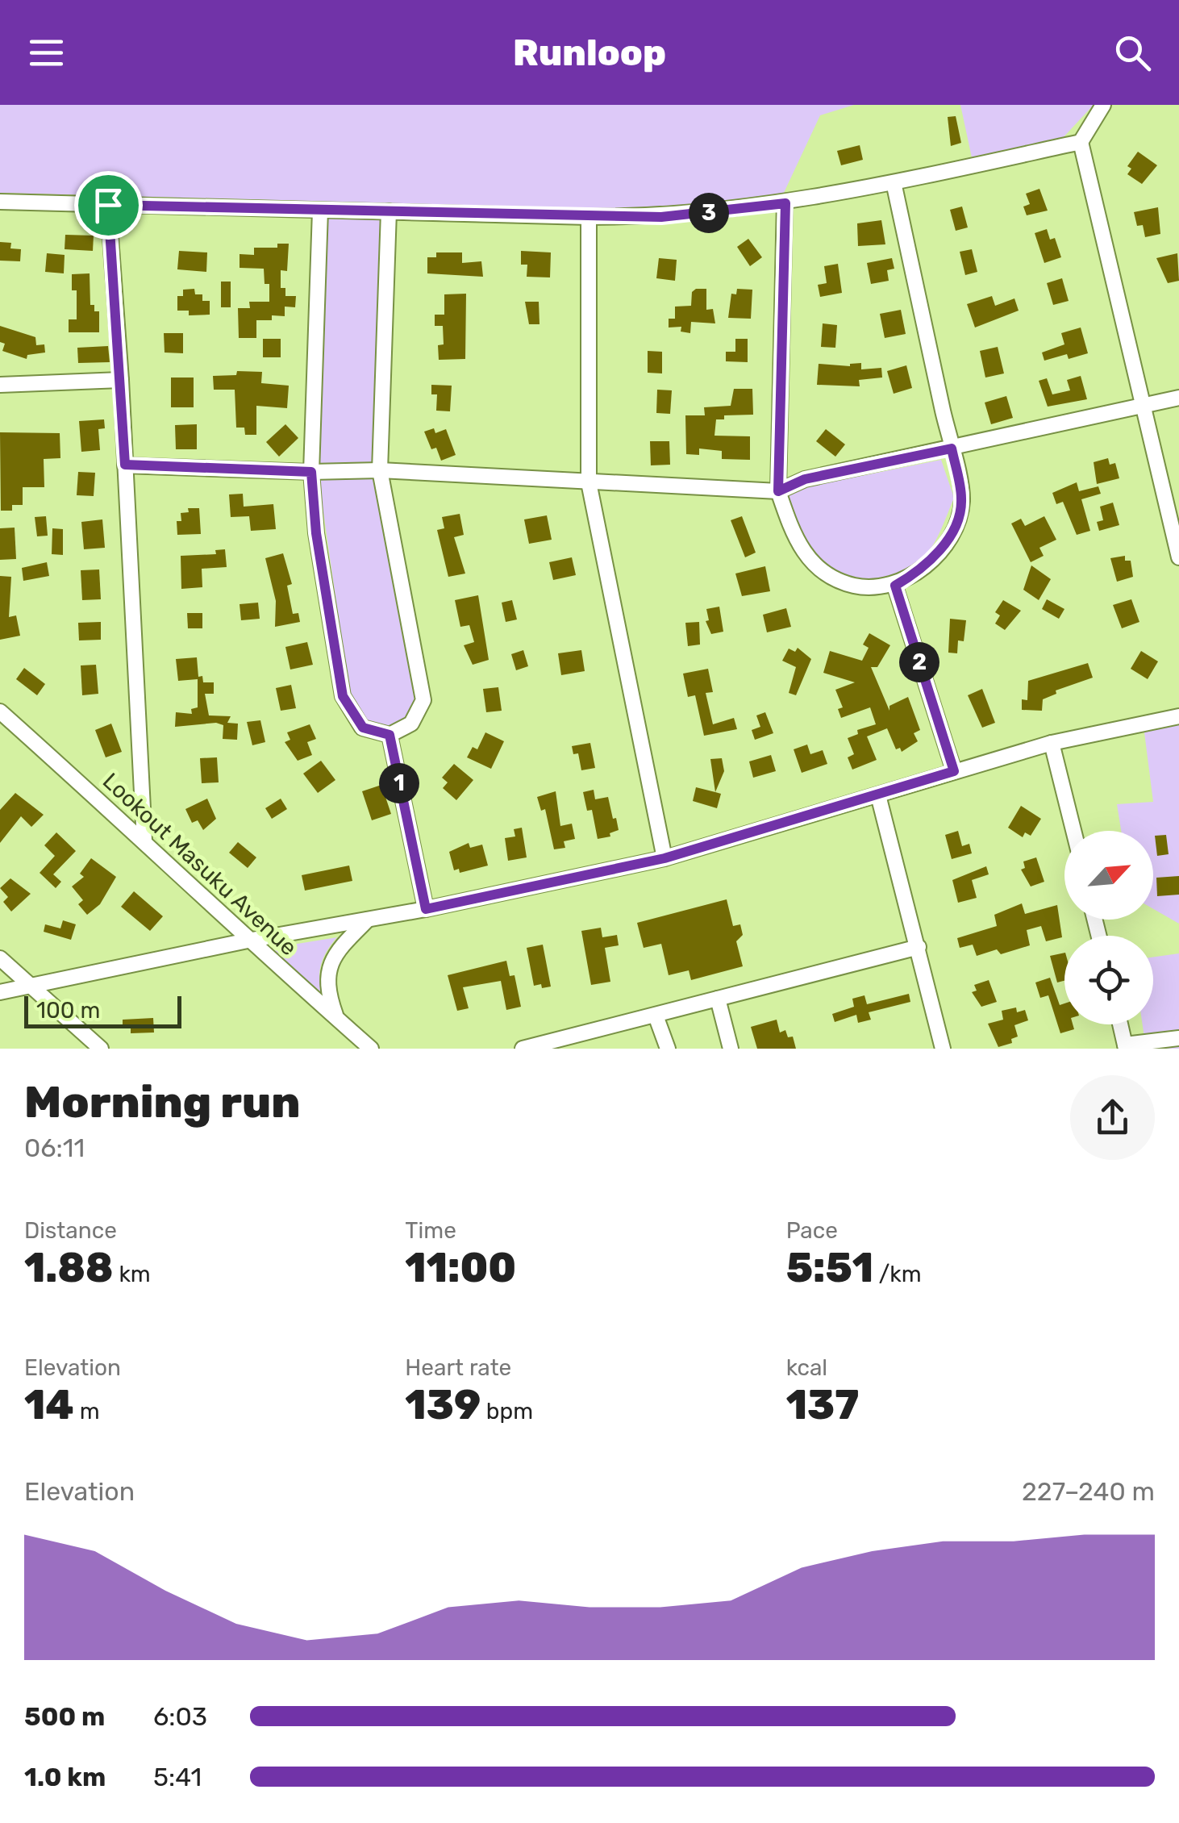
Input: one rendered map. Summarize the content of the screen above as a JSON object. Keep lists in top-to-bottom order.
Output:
{
  "streets": {
    "street": ["Lookout Masuku Avenue"]
  },
  "scale_bar": "100 m",
  "north": "top right",
  "page": {
    "header": "Runloop",
    "pins": ["3", "2", "1"],
    "scale": "100 m",
    "heading": ["Morning run", "06:11"],
    "stats": [
      ["Distance", "1.88 km"],
      ["Time", "11:00"],
      ["Pace", "5:51 /km"],
      ["Elevation", "14 m"],
      ["Heart rate", "139 bpm"],
      ["kcal", "137"]
    ],
    "chart": ["Elevation", "227–240 m"],
    "list": [
      {
        "name": "500 m",
        "note": "6:03"
      },
      {
        "name": "1.0 km",
        "note": "5:41"
      }
    ]
  }
}
